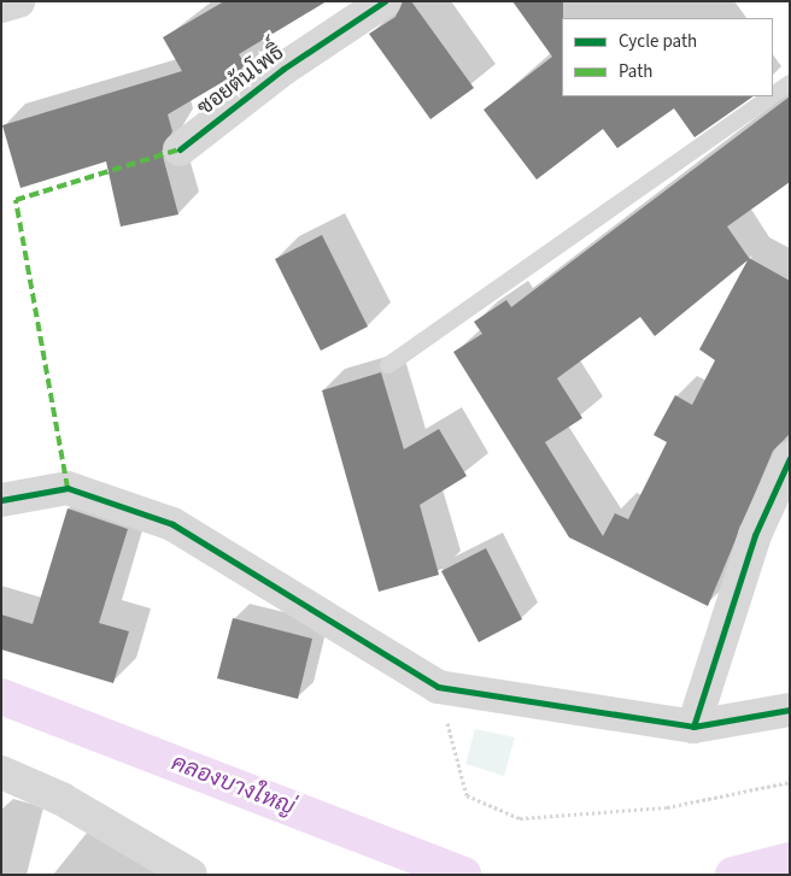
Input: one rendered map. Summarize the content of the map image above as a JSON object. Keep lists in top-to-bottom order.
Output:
{
  "streets": {
    "street": ["ซอยต้นโพธิ์"]
  },
  "water": ["คลองบางใหญ่"],
  "legend": ["Cycle path", "Path"]
}
